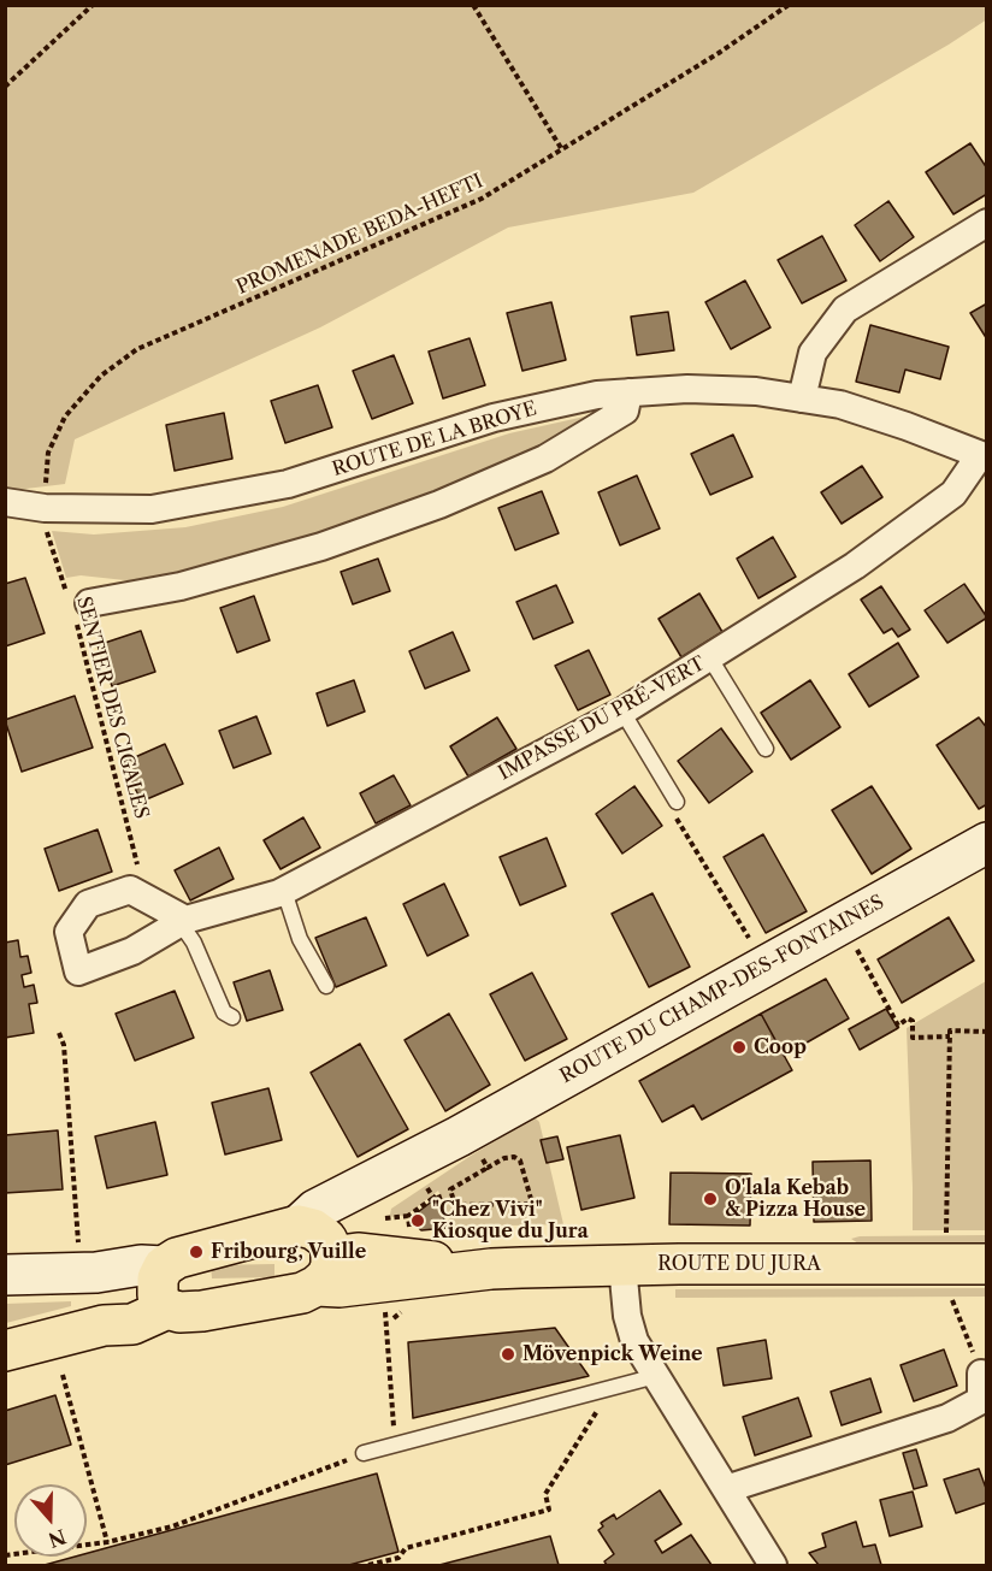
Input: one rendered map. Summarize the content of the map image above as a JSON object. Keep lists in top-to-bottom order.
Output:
{
  "streets": {
    "main road": ["ROUTE DU JURA"],
    "street": ["ROUTE DE LA BROYE", "IMPASSE DU PRÉ-VERT", "ROUTE DU CHAMP-DES-FONTAINES"],
    "path": ["PROMENADE BEDA-HEFTI", "SENTIER DES CIGALES"]
  },
  "crossings": [
    ["PROMENADE BEDA-HEFTI", "ROUTE DE LA BROYE"],
    ["PROMENADE BEDA-HEFTI", "SENTIER DES CIGALES"],
    ["ROUTE DE LA BROYE", "SENTIER DES CIGALES"],
    ["ROUTE DE LA BROYE", "IMPASSE DU PRÉ-VERT"],
    ["SENTIER DES CIGALES", "IMPASSE DU PRÉ-VERT"],
    ["ROUTE DU CHAMP-DES-FONTAINES", "ROUTE DU JURA"]
  ],
  "places": [
    "Coop",
    "O'lala Kebab & Pizza House",
    "\"Chez Vivi\" Kiosque du Jura",
    "Fribourg, Vuille",
    "Mövenpick Weine"
  ],
  "north": "bottom"
}
